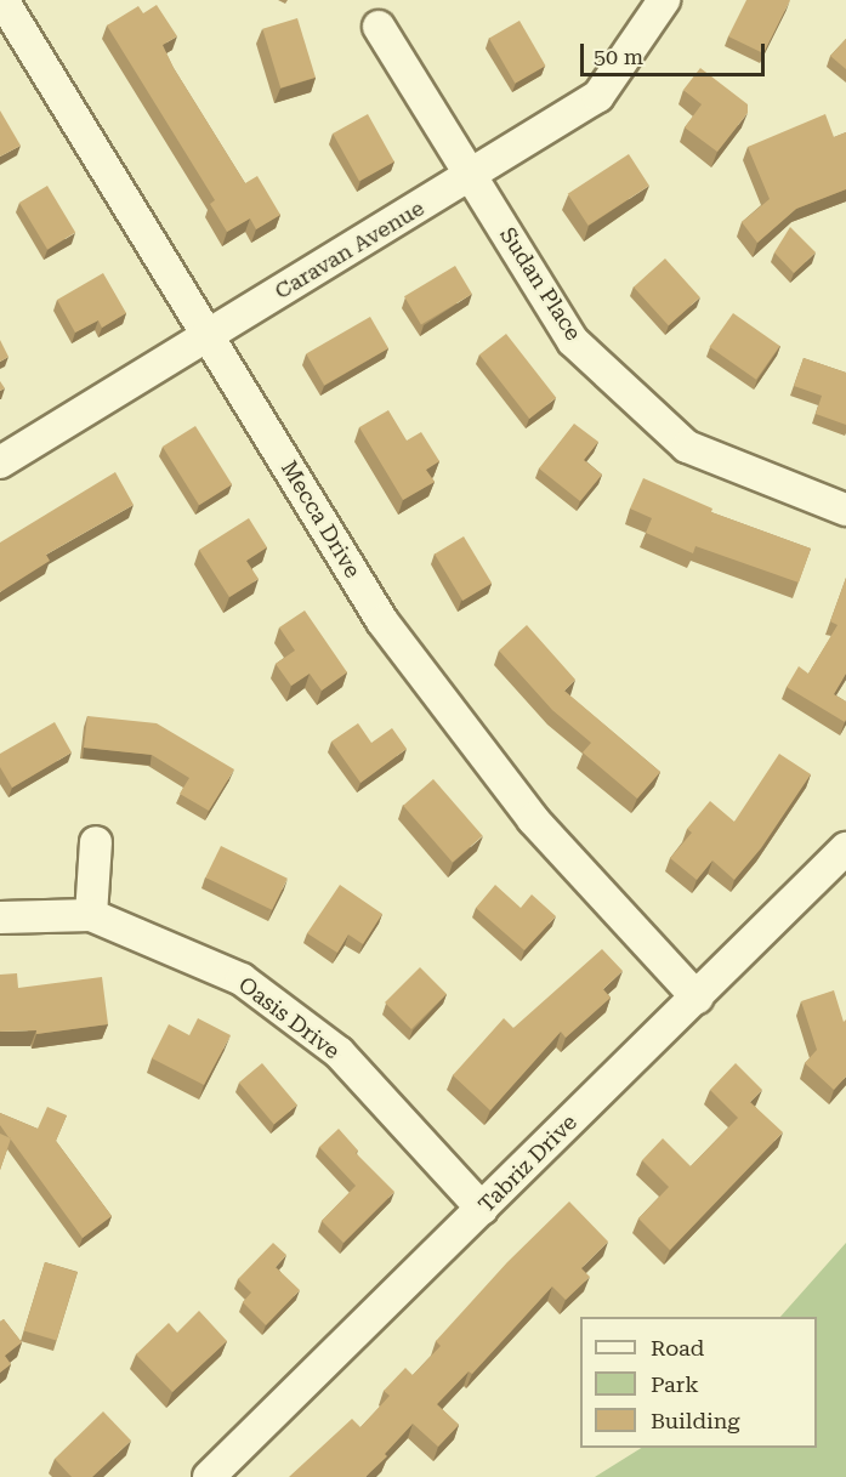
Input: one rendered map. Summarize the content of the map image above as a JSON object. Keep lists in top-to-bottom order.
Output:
{
  "streets": {
    "street": [
      "Caravan Avenue",
      "Sudan Place",
      "Mecca Drive",
      "Oasis Drive",
      "Tabriz Drive"
    ]
  },
  "crossings": [
    ["Caravan Avenue", "Sudan Place"],
    ["Caravan Avenue", "Mecca Drive"],
    ["Mecca Drive", "Tabriz Drive"],
    ["Oasis Drive", "Tabriz Drive"]
  ],
  "legend": ["Road", "Park", "Building"],
  "scale_bar": "50 m"
}
